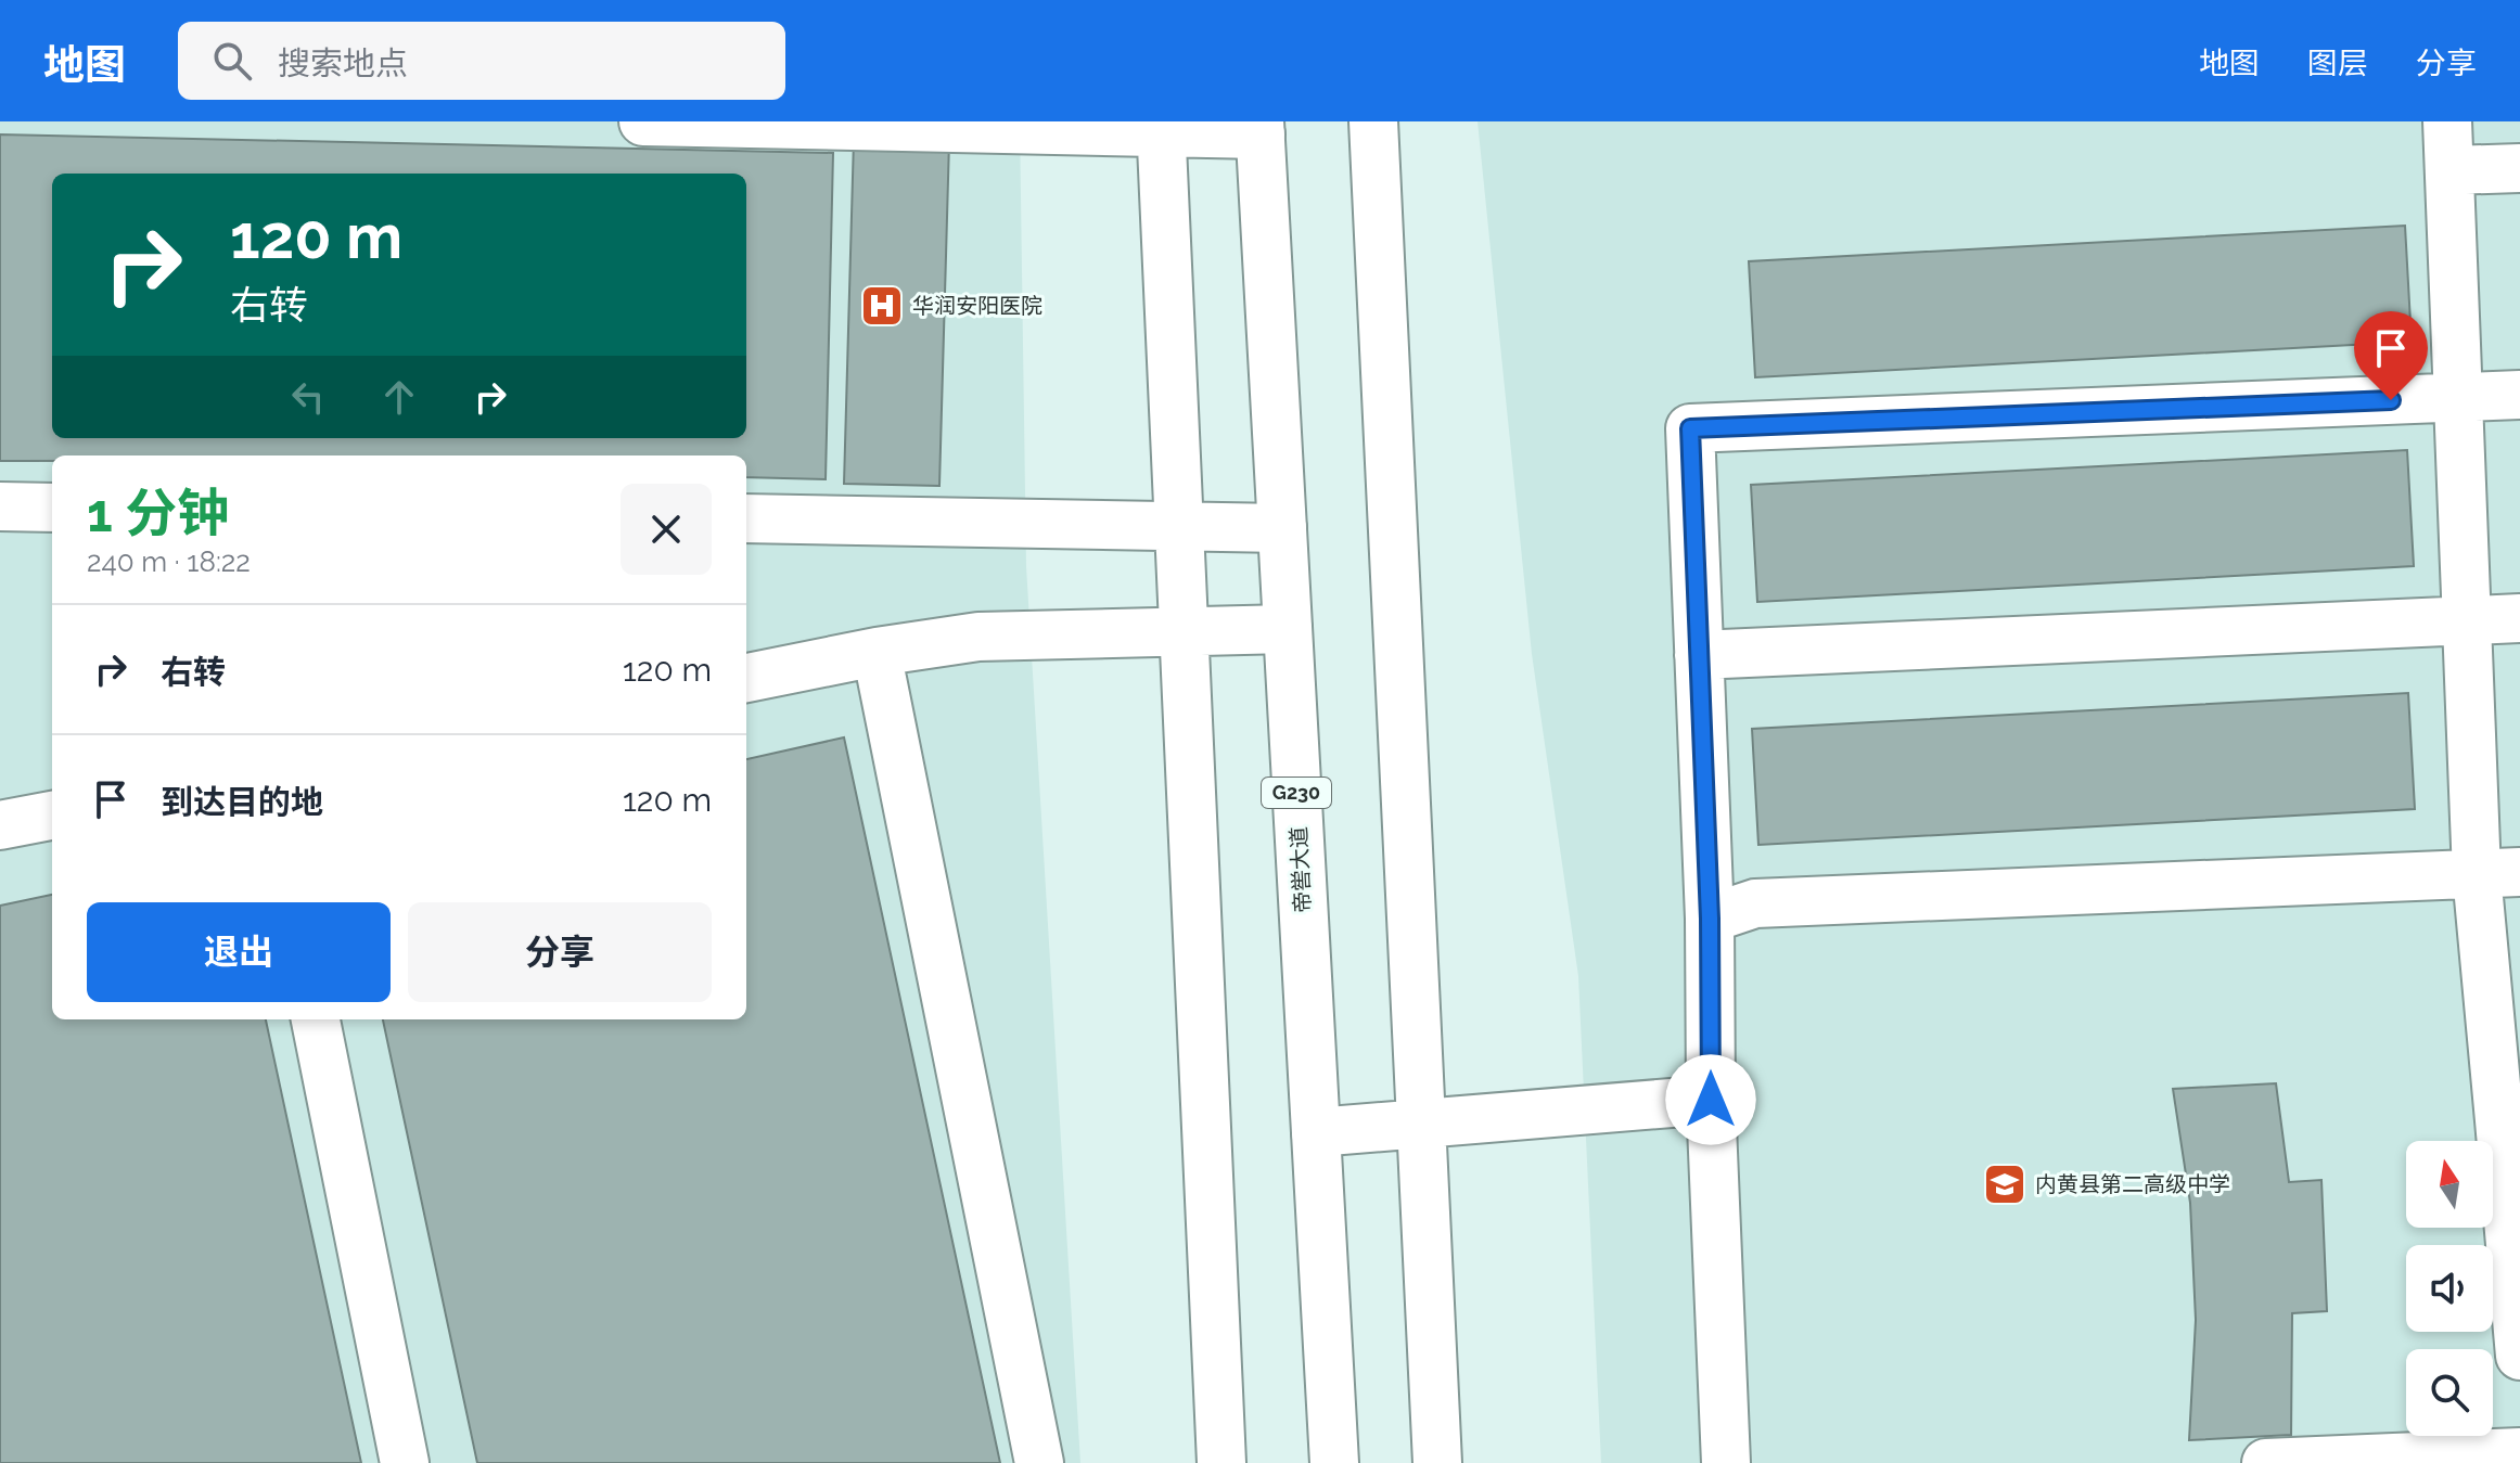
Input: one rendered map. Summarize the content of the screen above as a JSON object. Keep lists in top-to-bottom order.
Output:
{
  "streets": {
    "main road": ["G230", "帝喾大道"]
  },
  "places": {
    "hospital": ["华润安阳医院"],
    "school or university": ["内黄县第二高级中学"]
  },
  "north": "top",
  "page": {
    "header": "地图",
    "search": "搜索地点",
    "nav": ["地图", "图层", "分享"],
    "turn": ["120 m", "右转"],
    "heading": ["1 分钟", "240 m · 18:22"],
    "list": [
      {
        "name": "右转",
        "value": "120 m"
      },
      {
        "name": "到达目的地",
        "value": "120 m"
      }
    ],
    "buttons": ["退出", "分享"]
  }
}
